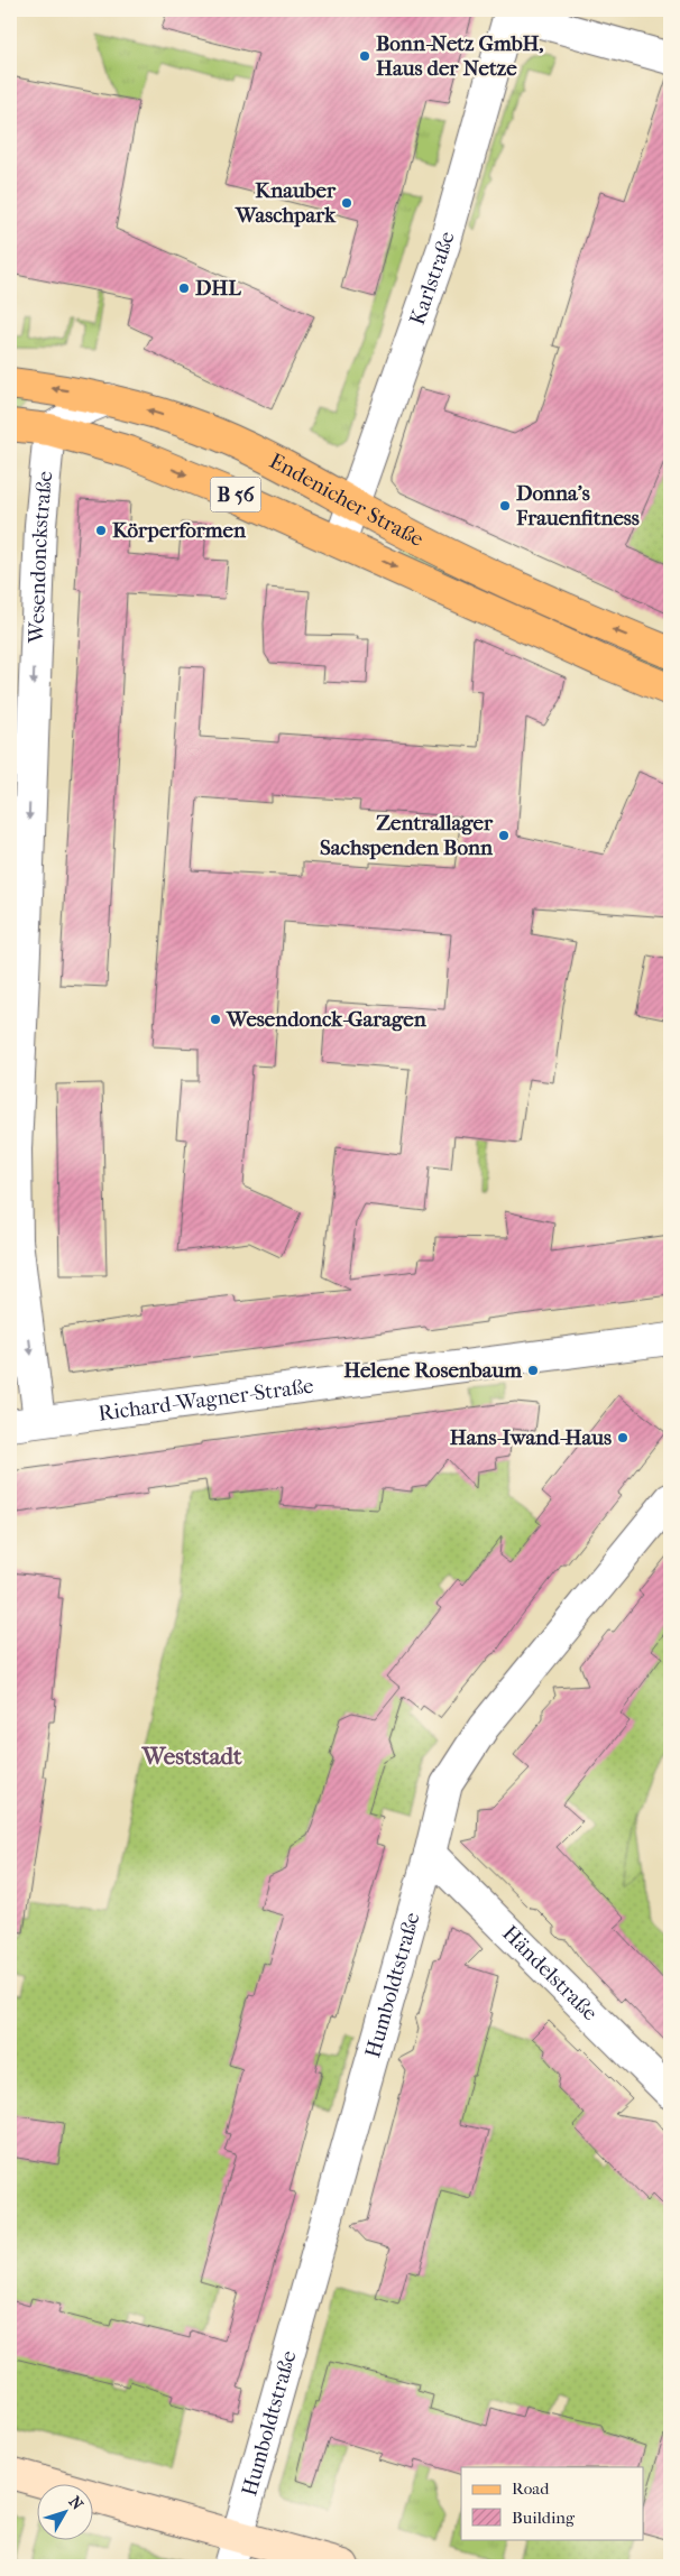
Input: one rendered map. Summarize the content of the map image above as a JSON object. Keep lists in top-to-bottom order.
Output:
{
  "streets": {
    "main road": ["B 56", "Endenicher Straße"],
    "street": [
      "Karlstraße",
      "Wesendonckstraße",
      "Richard-Wagner-Straße",
      "Händelstraße",
      "Humboldtstraße"
    ]
  },
  "crossings": [
    ["Karlstraße", "Endenicher Straße"],
    ["Endenicher Straße", "Wesendonckstraße"],
    ["Wesendonckstraße", "Richard-Wagner-Straße"],
    ["Händelstraße", "Humboldtstraße"]
  ],
  "one_way": ["Wesendonckstraße"],
  "districts": ["Weststadt"],
  "places": [
    "Bonn-Netz GmbH, Haus der Netze",
    "Knauber Waschpark",
    "DHL",
    "Donna's Frauenfitness",
    "Körperformen",
    "Zentrallager Sachspenden Bonn",
    "Wesendonck-Garagen",
    "Helene Rosenbaum",
    "Hans-Iwand-Haus"
  ],
  "legend": ["Road", "Building"],
  "north": "top right"
}
